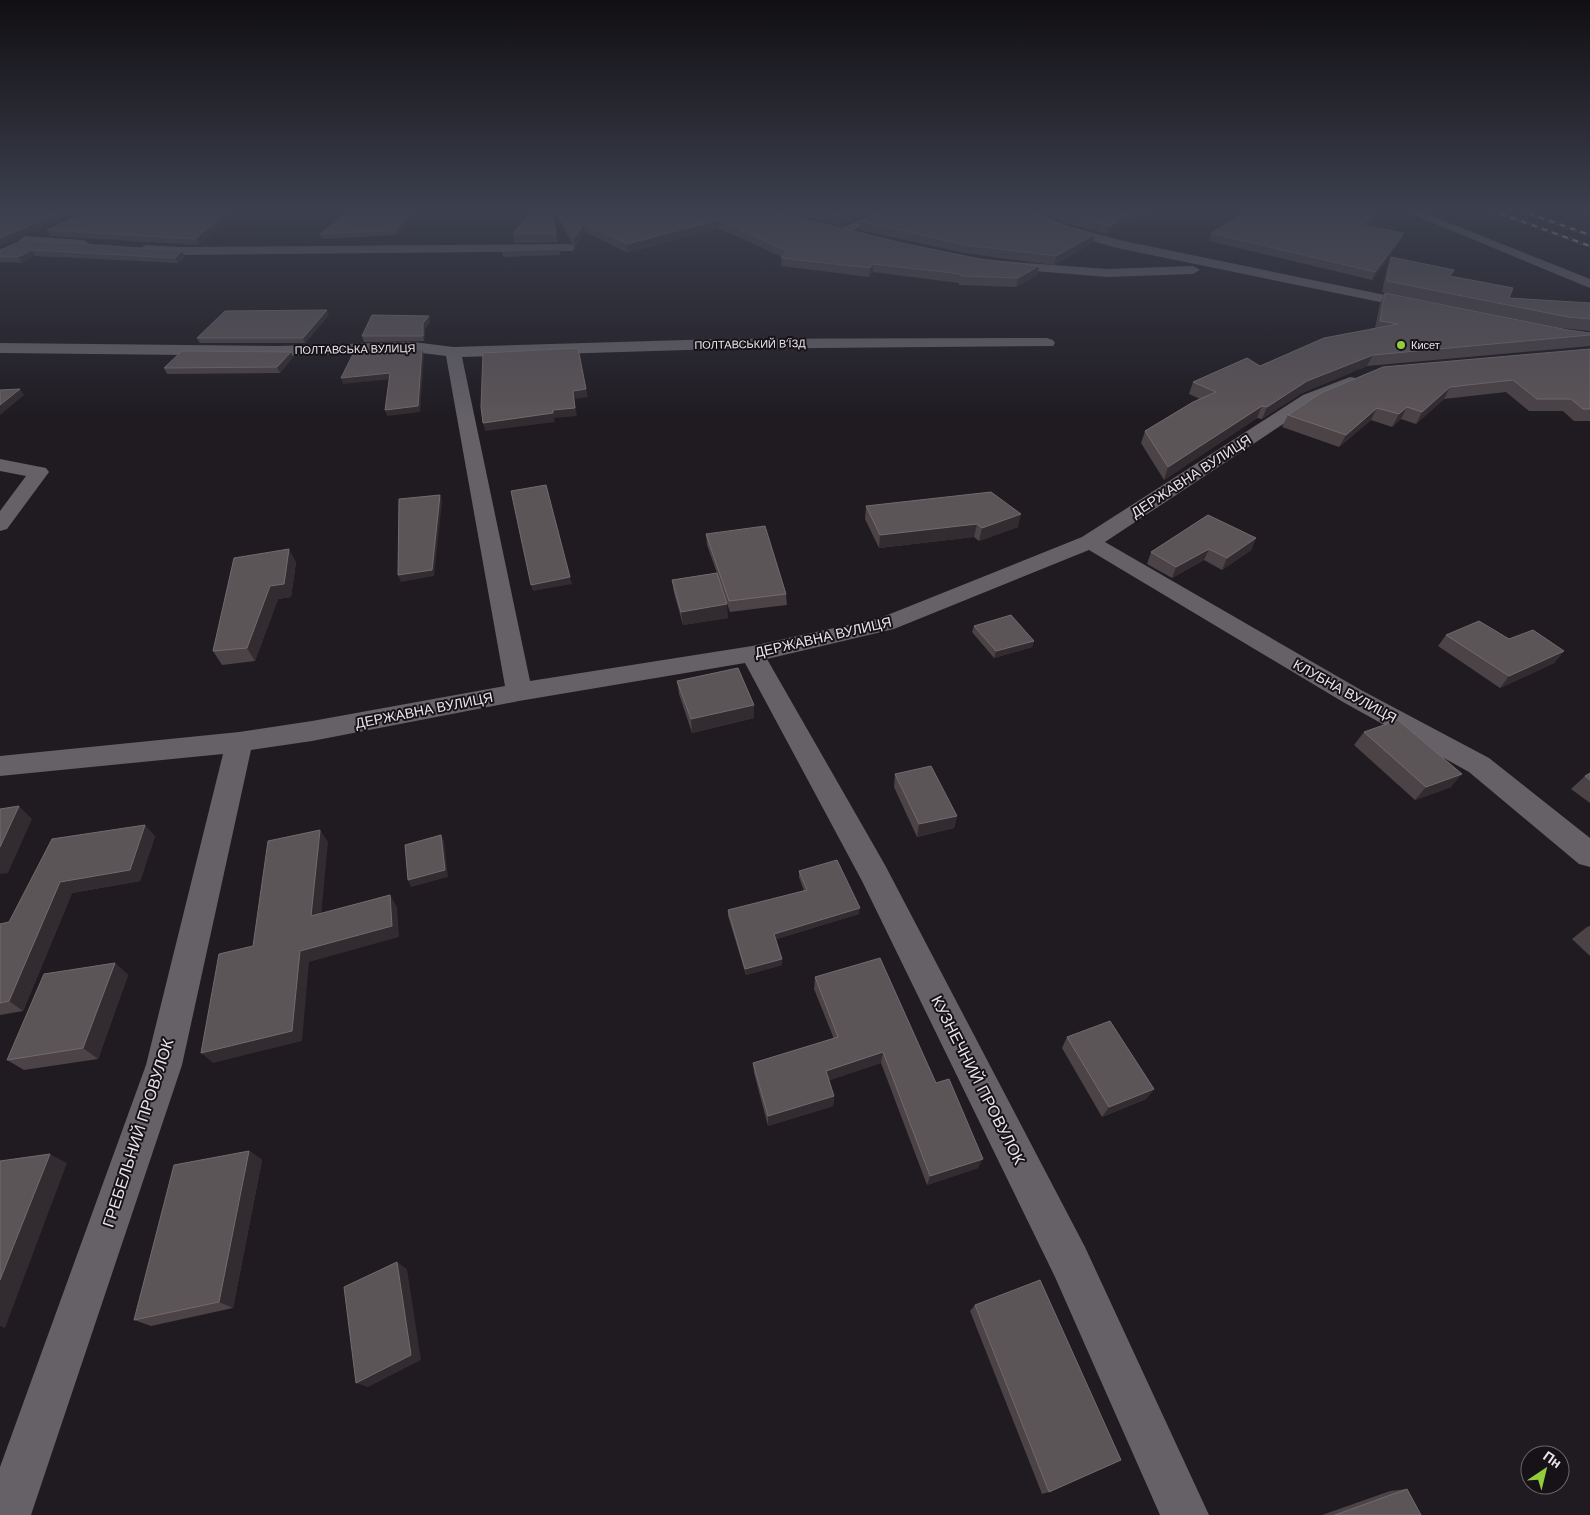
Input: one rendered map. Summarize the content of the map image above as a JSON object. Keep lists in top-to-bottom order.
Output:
{
  "streets": {
    "street": [
      "ПОЛТАВСЬКИЙ В’ЇЗД",
      "ПОЛТАВСЬКА ВУЛИЦЯ",
      "ДЕРЖАВНА ВУЛИЦЯ",
      "КЛУБНА ВУЛИЦЯ",
      "КУЗНЕЧНИЙ ПРОВУЛОК",
      "ГРЕБЕЛЬНИЙ ПРОВУЛОК"
    ]
  },
  "crossings": [
    ["ПОЛТАВСЬКИЙ В’ЇЗД", "ПОЛТАВСЬКА ВУЛИЦЯ"],
    ["ДЕРЖАВНА ВУЛИЦЯ", "КЛУБНА ВУЛИЦЯ"],
    ["ДЕРЖАВНА ВУЛИЦЯ", "КУЗНЕЧНИЙ ПРОВУЛОК"],
    ["ДЕРЖАВНА ВУЛИЦЯ", "ГРЕБЕЛЬНИЙ ПРОВУЛОК"]
  ],
  "places": ["Кисет"],
  "north": "top right"
}
